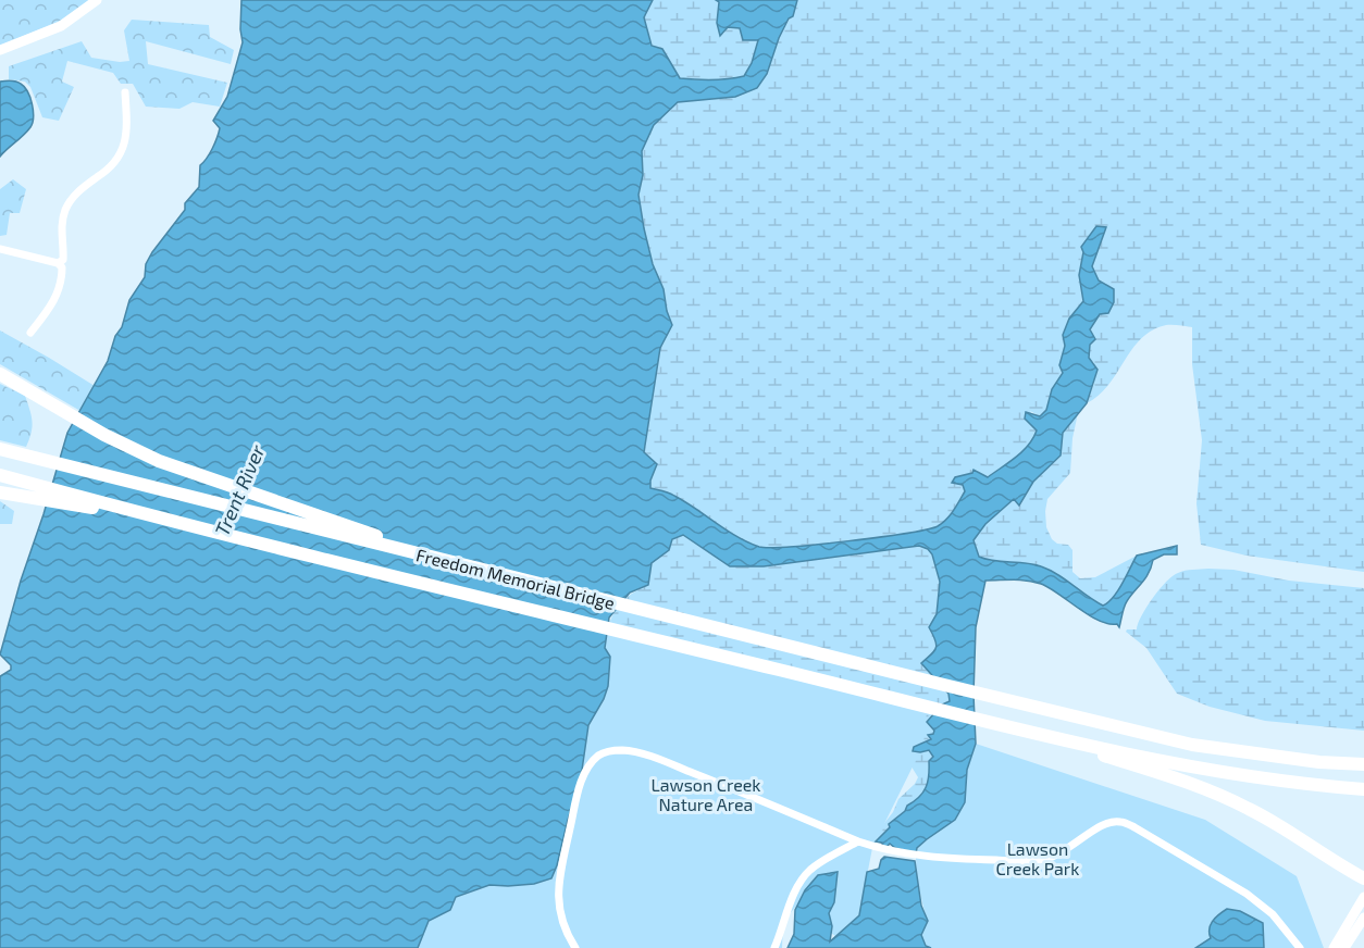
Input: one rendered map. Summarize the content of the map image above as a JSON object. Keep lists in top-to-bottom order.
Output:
{
  "streets": {
    "highway": ["Freedom Memorial Bridge"]
  },
  "water": ["Trent River"],
  "parks": ["Lawson Creek Nature Area", "Lawson Creek Park"]
}
